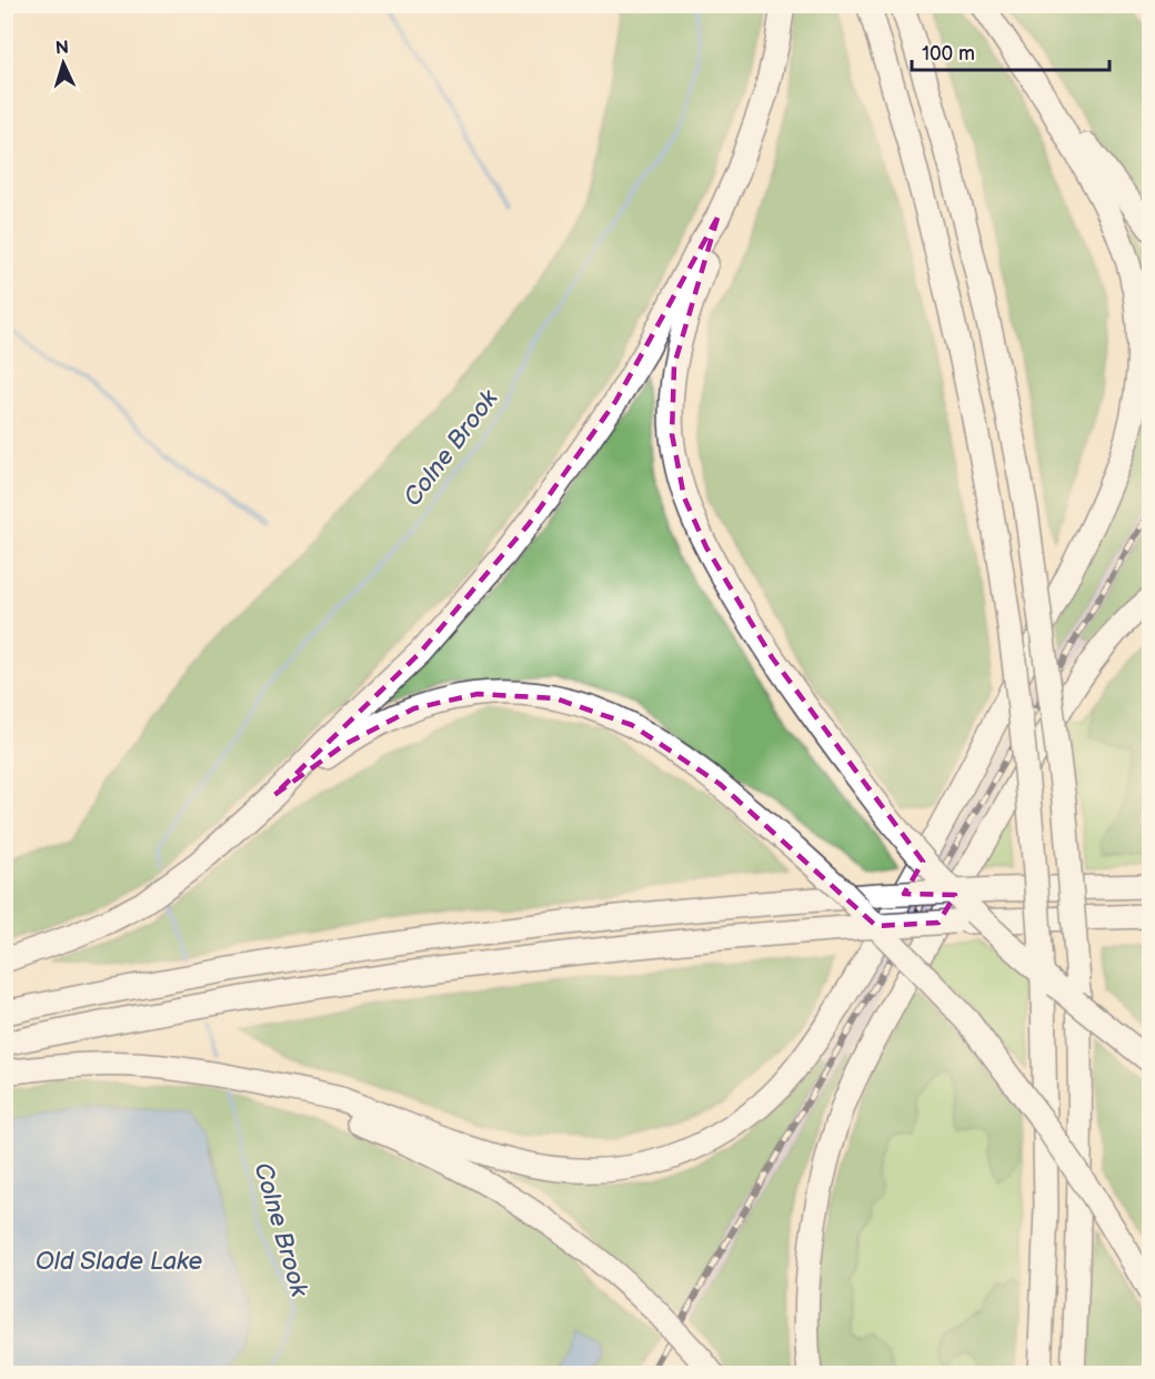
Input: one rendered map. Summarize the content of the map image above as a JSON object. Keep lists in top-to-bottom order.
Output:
{
  "water": ["Colne Brook", "Old Slade Lake"],
  "scale_bar": "100 m",
  "north": "top"
}
